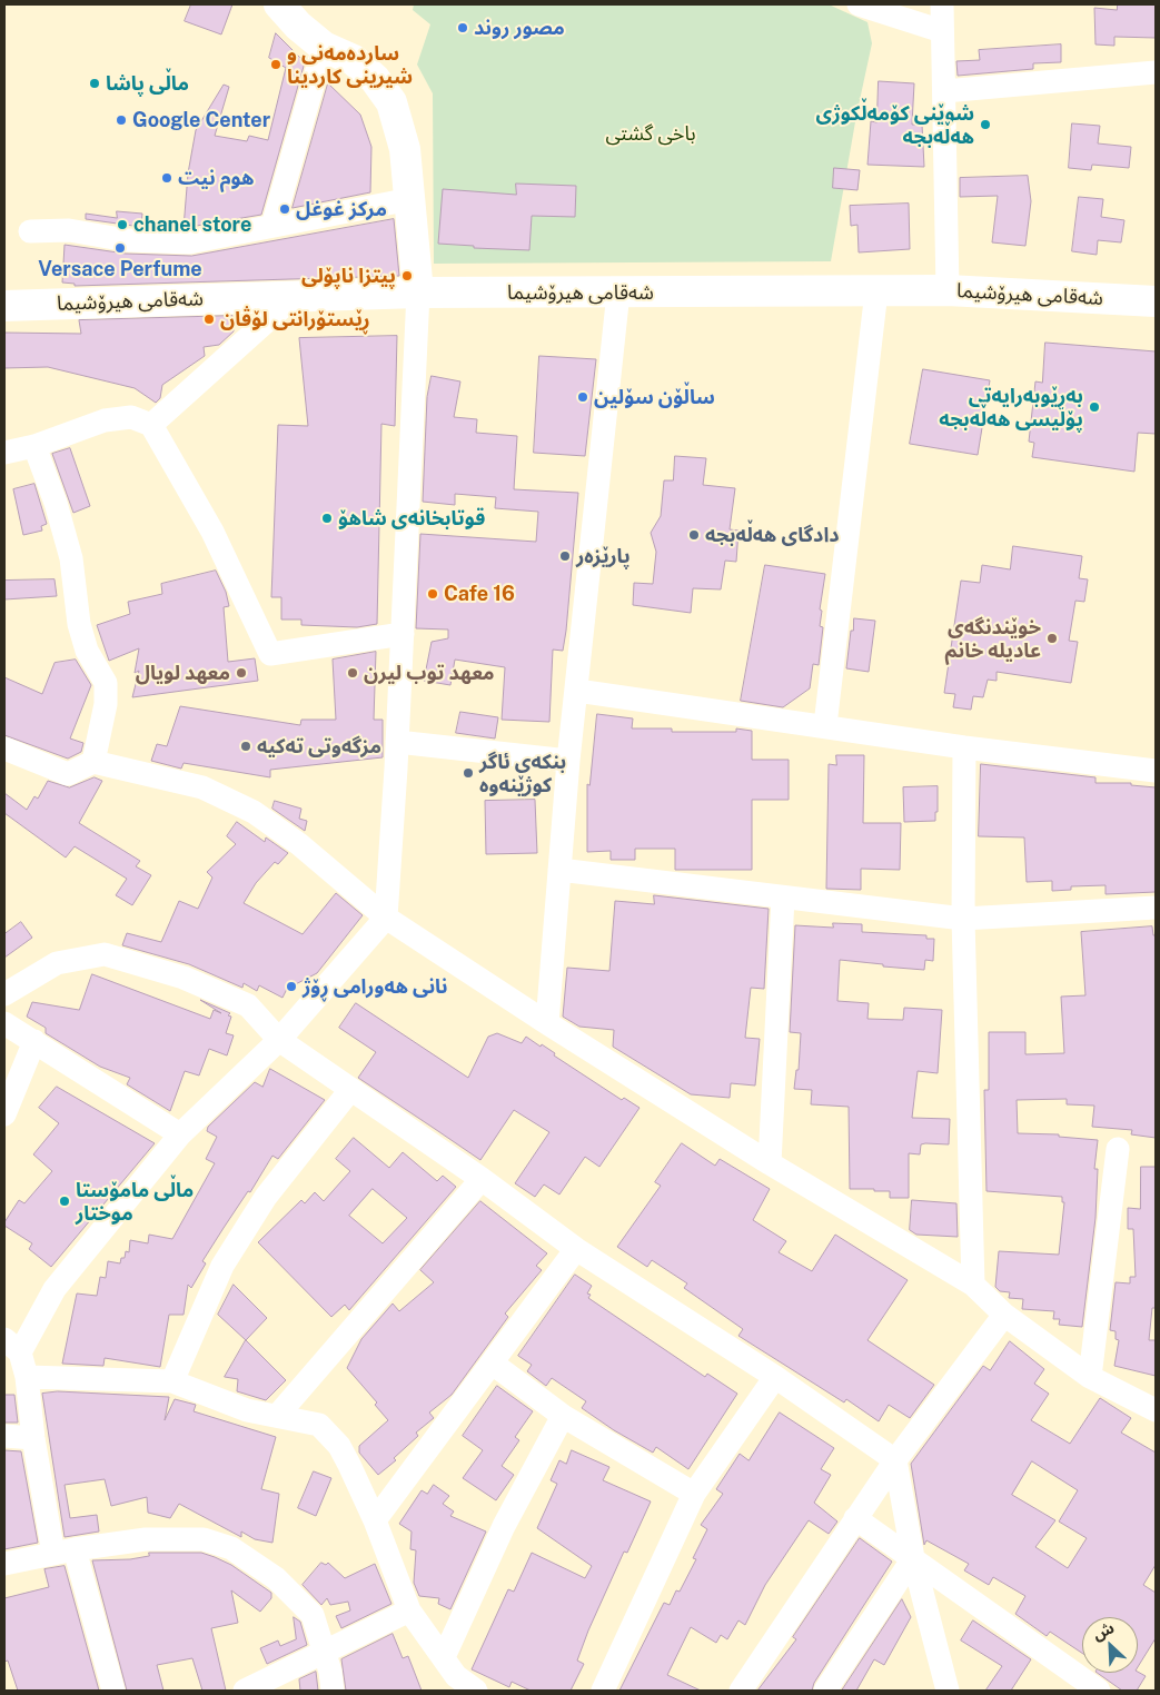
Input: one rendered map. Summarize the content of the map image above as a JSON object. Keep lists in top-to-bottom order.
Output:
{
  "streets": {
    "main road": ["شەقامی هیرۆشیما"]
  },
  "parks": ["باخی گشتی"],
  "places": [
    "مصور روند",
    "ساردەمەنی و شیرینی کاردینا",
    "ماڵی پاشا",
    "Google Center",
    "شوێنی کۆمەڵکوژی هەڵەبجە",
    "هوم نيت",
    "مركز غوغل",
    "chanel store",
    "Versace Perfume",
    "پیتزا ناپۆلی",
    "ڕێستۆرانتی لۆڤان",
    "ساڵۆن سۆلین",
    "بەڕێوبەرایەتی پۆلیسی هەڵەبجە",
    "قوتابخانەی شاهۆ",
    "دادگای هەڵەبجە",
    "پارێزەر",
    "Cafe 16",
    "خوێندنگەی عادیلە خانم",
    "معهد لويال",
    "معهد توب ليرن",
    "مزگەوتی تەکیە",
    "بنکەی ئاگر کوژێنەوە",
    "نانی هەورامی ڕۆژ",
    "ماڵى مامۆستا موختار"
  ],
  "north": "top left"
}
